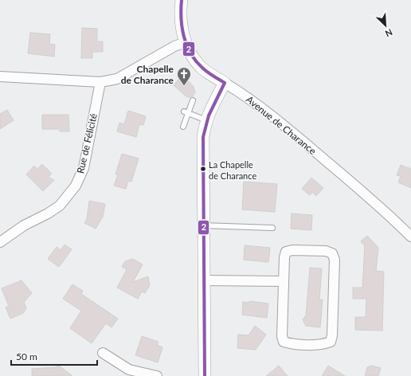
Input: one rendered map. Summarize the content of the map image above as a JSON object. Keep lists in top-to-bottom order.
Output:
{
  "streets": {
    "street": ["Avenue de Charance", "Rue de Félicité"]
  },
  "places": {
    "church": ["Chapelle de Charance"],
    "other": ["La Chapelle de Charance"]
  },
  "lines": ["transit line 2"],
  "scale_bar": "50 m",
  "north": "bottom right"
}
